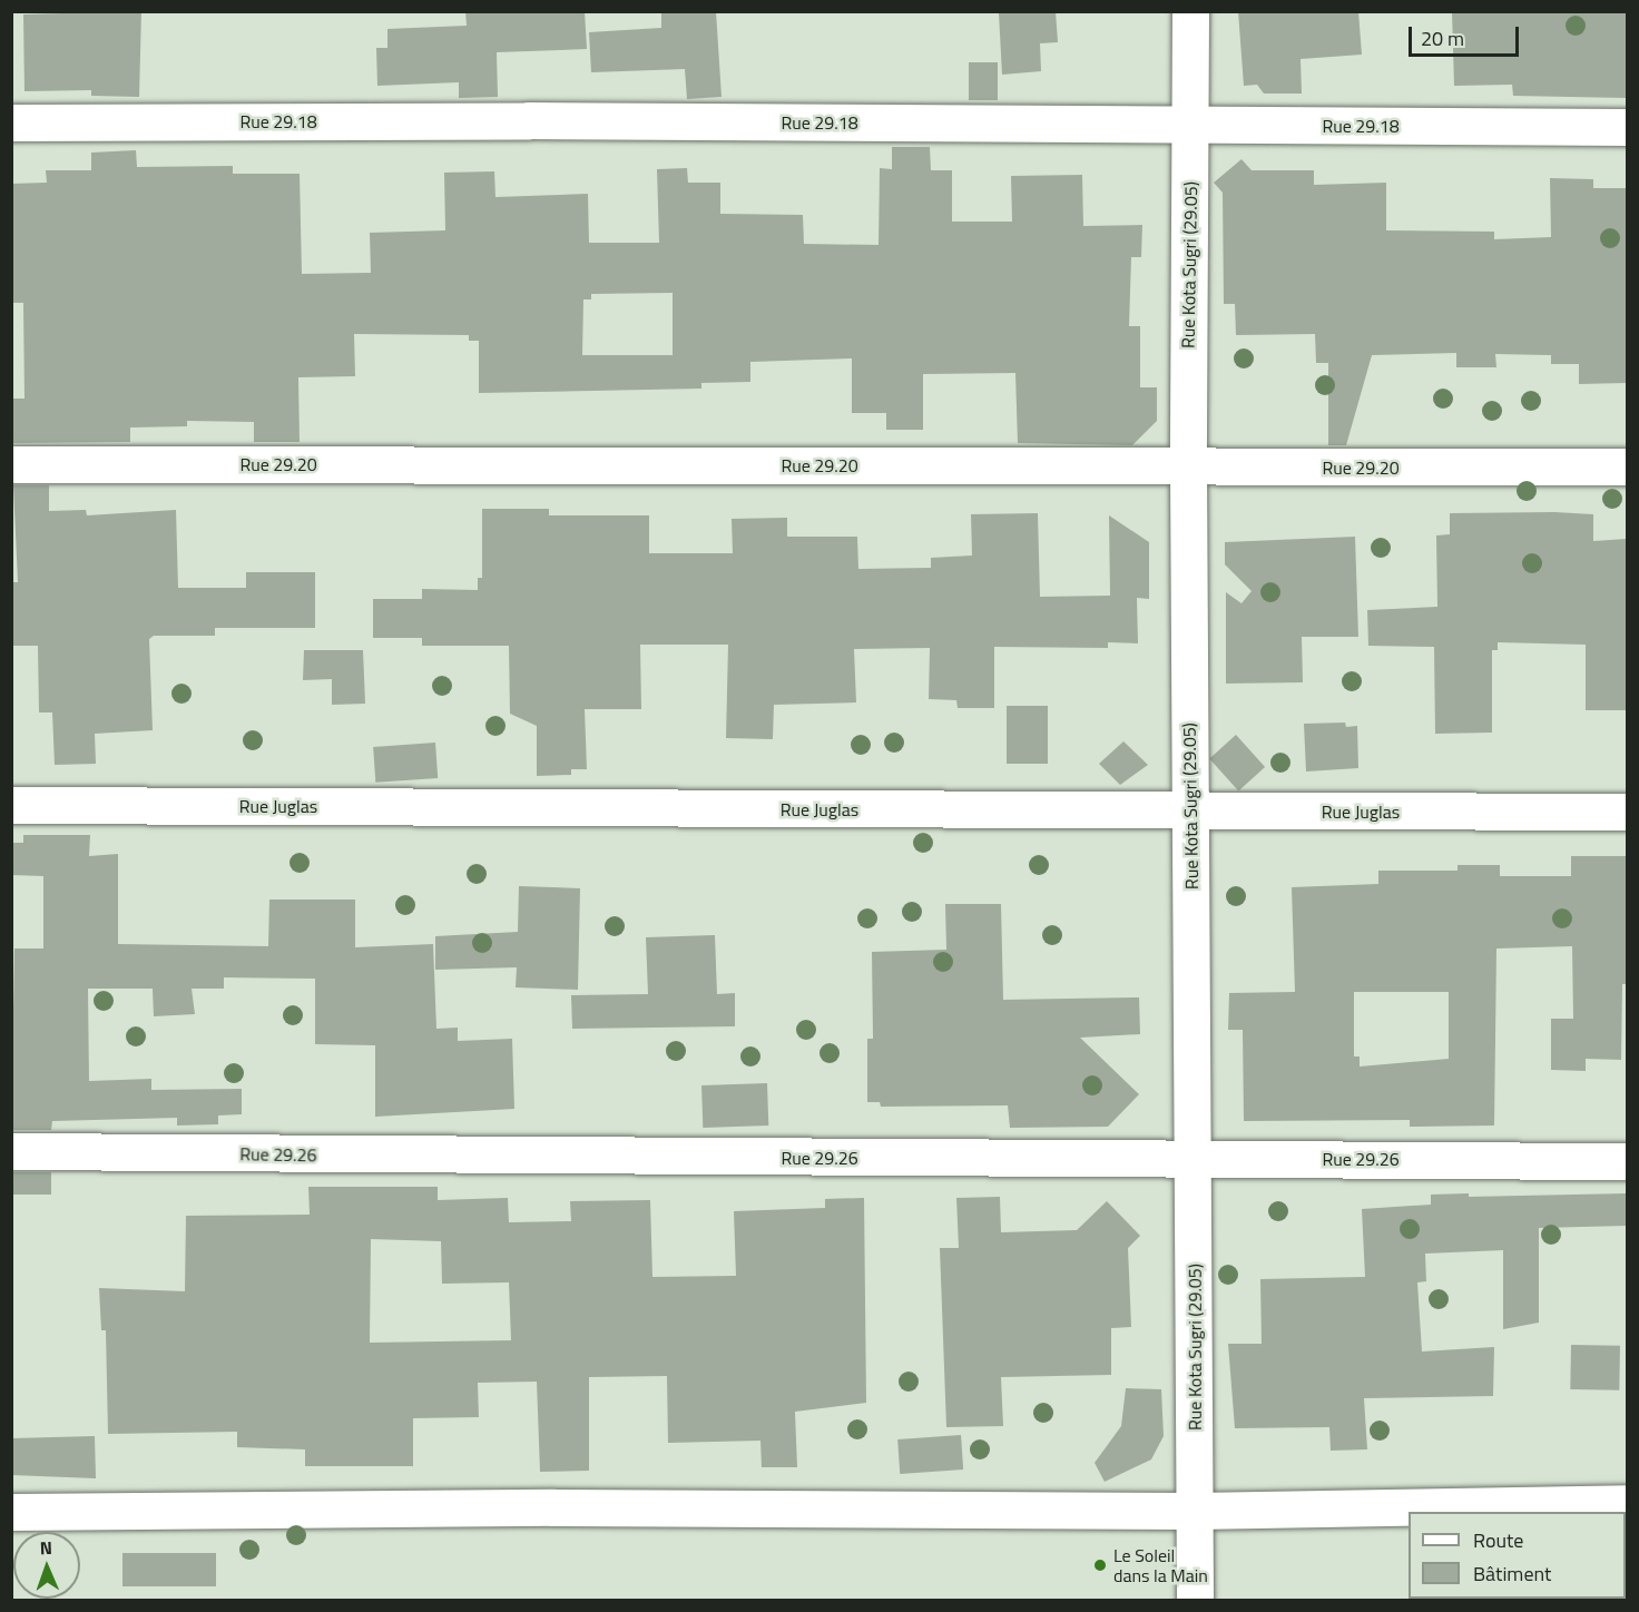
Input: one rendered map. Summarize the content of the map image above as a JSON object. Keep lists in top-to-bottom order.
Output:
{
  "streets": {
    "street": [
      "Rue 29.18",
      "Rue Kota Sugri (29.05)",
      "Rue 29.20",
      "Rue Juglas",
      "Rue 29.26"
    ]
  },
  "crossings": [
    ["Rue 29.18", "Rue Kota Sugri (29.05)"],
    ["Rue Kota Sugri (29.05)", "Rue 29.20"],
    ["Rue Kota Sugri (29.05)", "Rue Juglas"],
    ["Rue Kota Sugri (29.05)", "Rue 29.26"]
  ],
  "places": ["Le Soleil dans la Main"],
  "legend": ["Route", "Bâtiment"],
  "scale_bar": "20 m",
  "north": "top"
}
